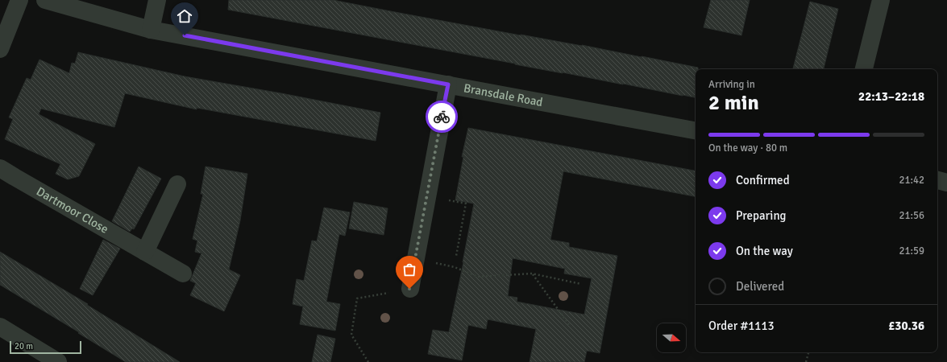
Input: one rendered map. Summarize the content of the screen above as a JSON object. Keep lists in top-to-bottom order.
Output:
{
  "streets": {
    "street": ["Bransdale Road", "Dartmoor Close"]
  },
  "scale_bar": "20 m",
  "north": "right",
  "page": {
    "heading": ["2 min", "Arriving in", "22:13–22:18"],
    "panel": ["Order #1113", "£30.36"],
    "bar": "On the way · 80 m",
    "list": [
      ["Confirmed", "21:42"],
      ["Preparing", "21:56"],
      ["On the way", "21:59"],
      "Delivered"
    ],
    "scale": "20 m"
  }
}
